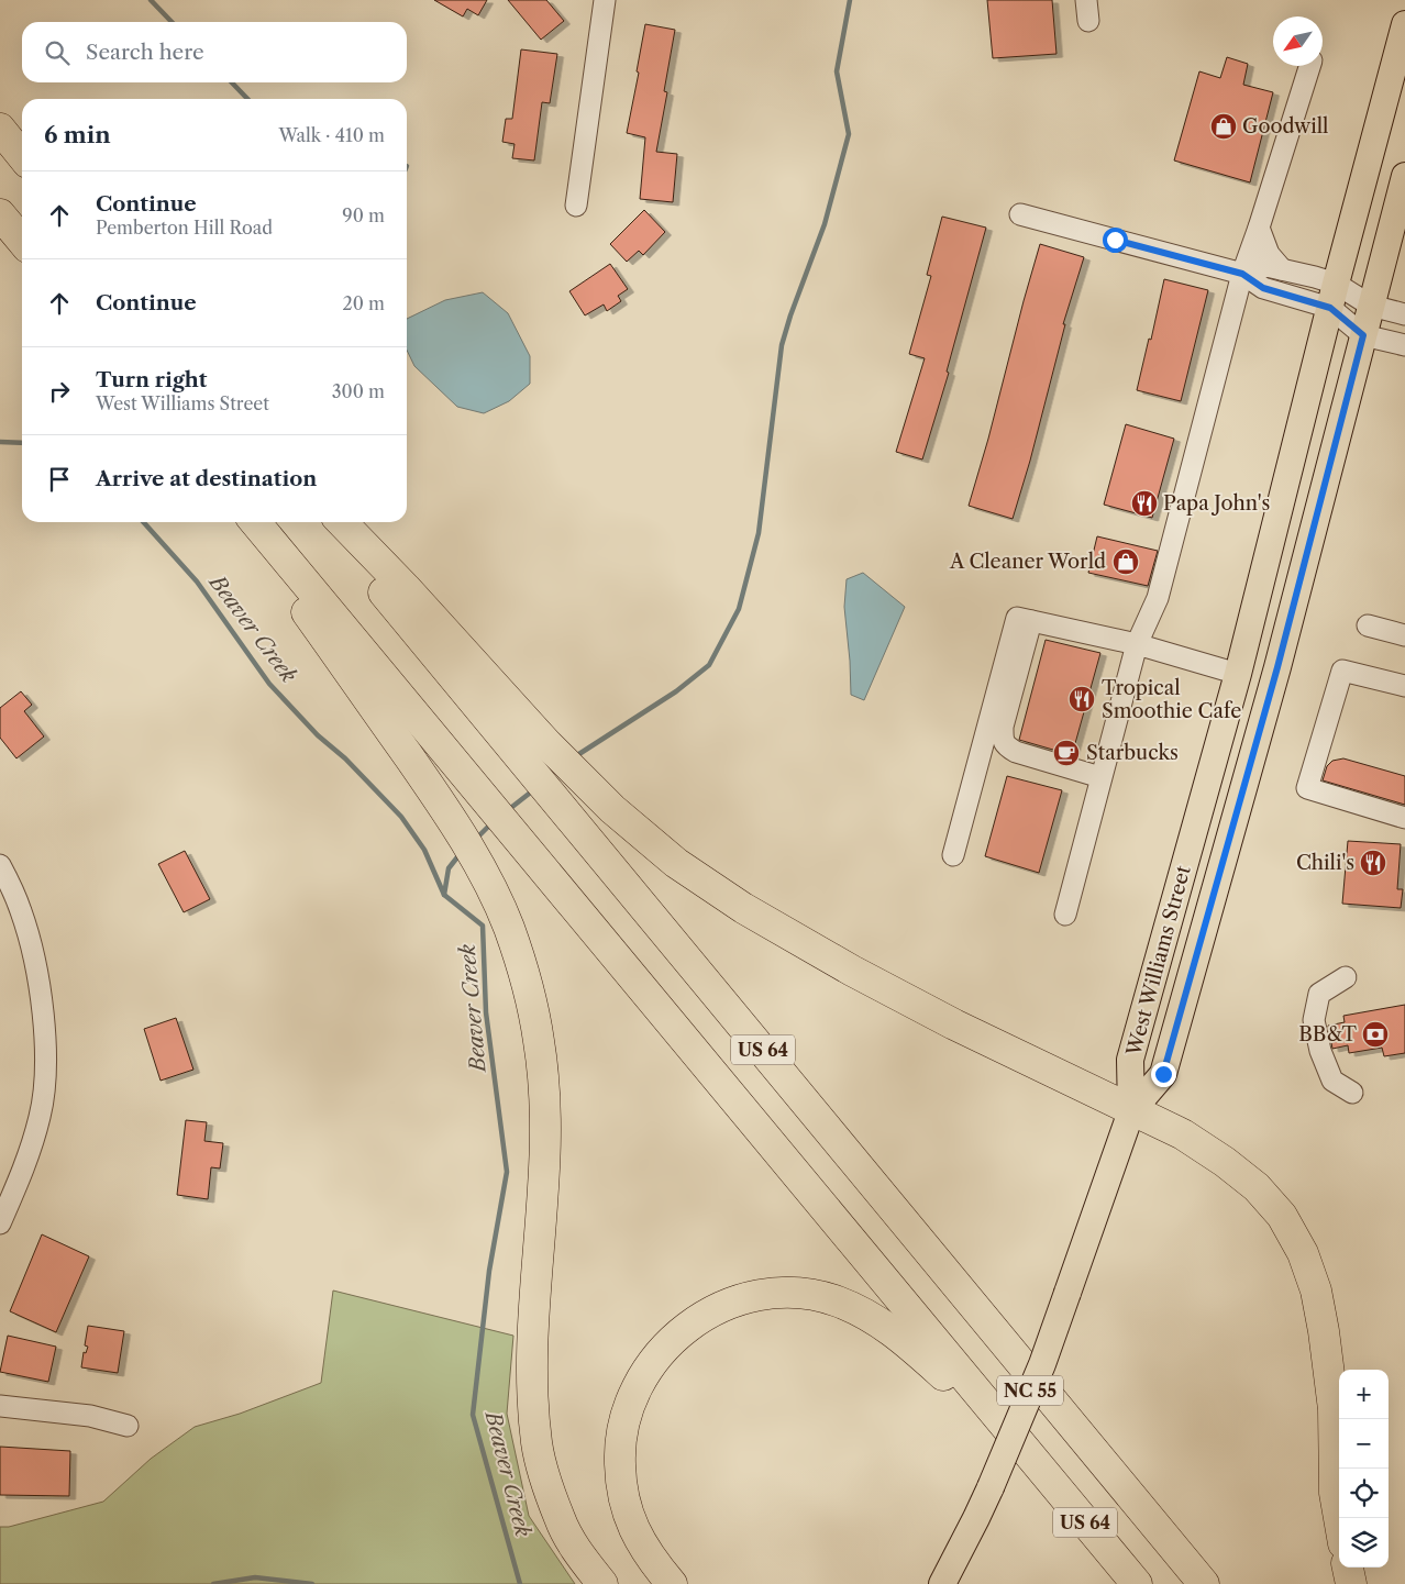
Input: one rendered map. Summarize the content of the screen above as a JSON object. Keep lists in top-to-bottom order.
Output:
{
  "streets": {
    "highway": ["US 64"],
    "main road": ["West Williams Street", "NC 55"]
  },
  "crossings": [
    ["West Williams Street", "NC 55"]
  ],
  "water": ["Beaver Creek"],
  "places": {
    "shop": ["Goodwill", "A Cleaner World"],
    "restaurant": ["Papa John's", "Tropical Smoothie Cafe", "Chili's"],
    "cafe": ["Starbucks"],
    "bank": ["BB&T"]
  },
  "north": "bottom left",
  "page": {
    "search": "Search here",
    "heading": ["6 min", "Walk · 410 m"],
    "list": [
      ["Continue", "Pemberton Hill Road", "90 m"],
      ["Continue", "20 m"],
      ["Turn right", "West Williams Street", "300 m"],
      "Arrive at destination"
    ],
    "map_buttons": ["+", "−"]
  }
}
